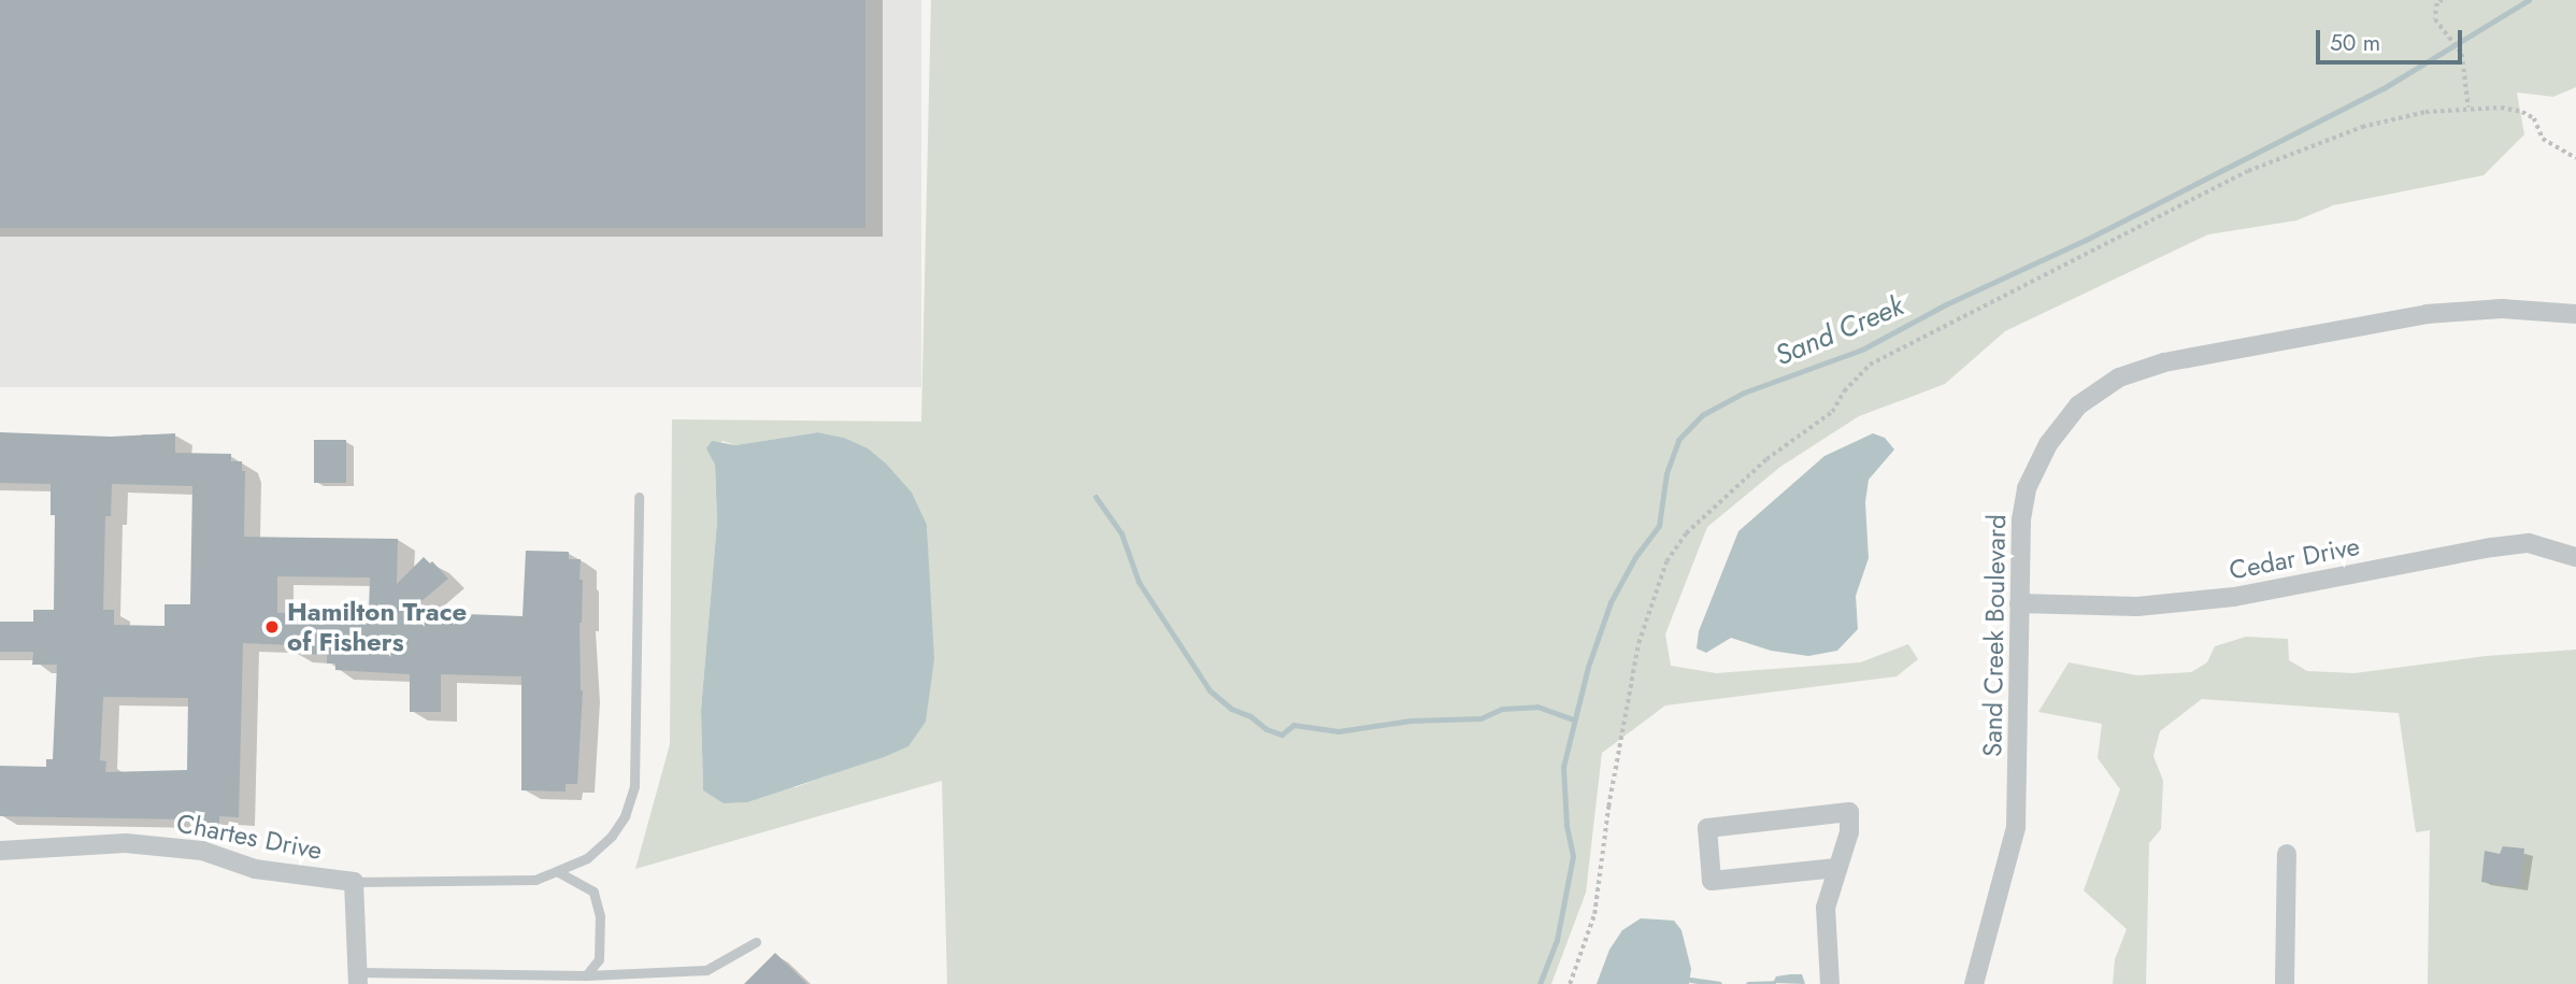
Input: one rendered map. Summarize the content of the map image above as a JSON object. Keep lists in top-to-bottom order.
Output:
{
  "streets": {
    "street": ["Cedar Drive", "Sand Creek Boulevard", "Chartes Drive"]
  },
  "crossings": [
    ["Cedar Drive", "Sand Creek Boulevard"]
  ],
  "water": ["Sand Creek"],
  "places": ["Hamilton Trace of Fishers"],
  "scale_bar": "50 m"
}
